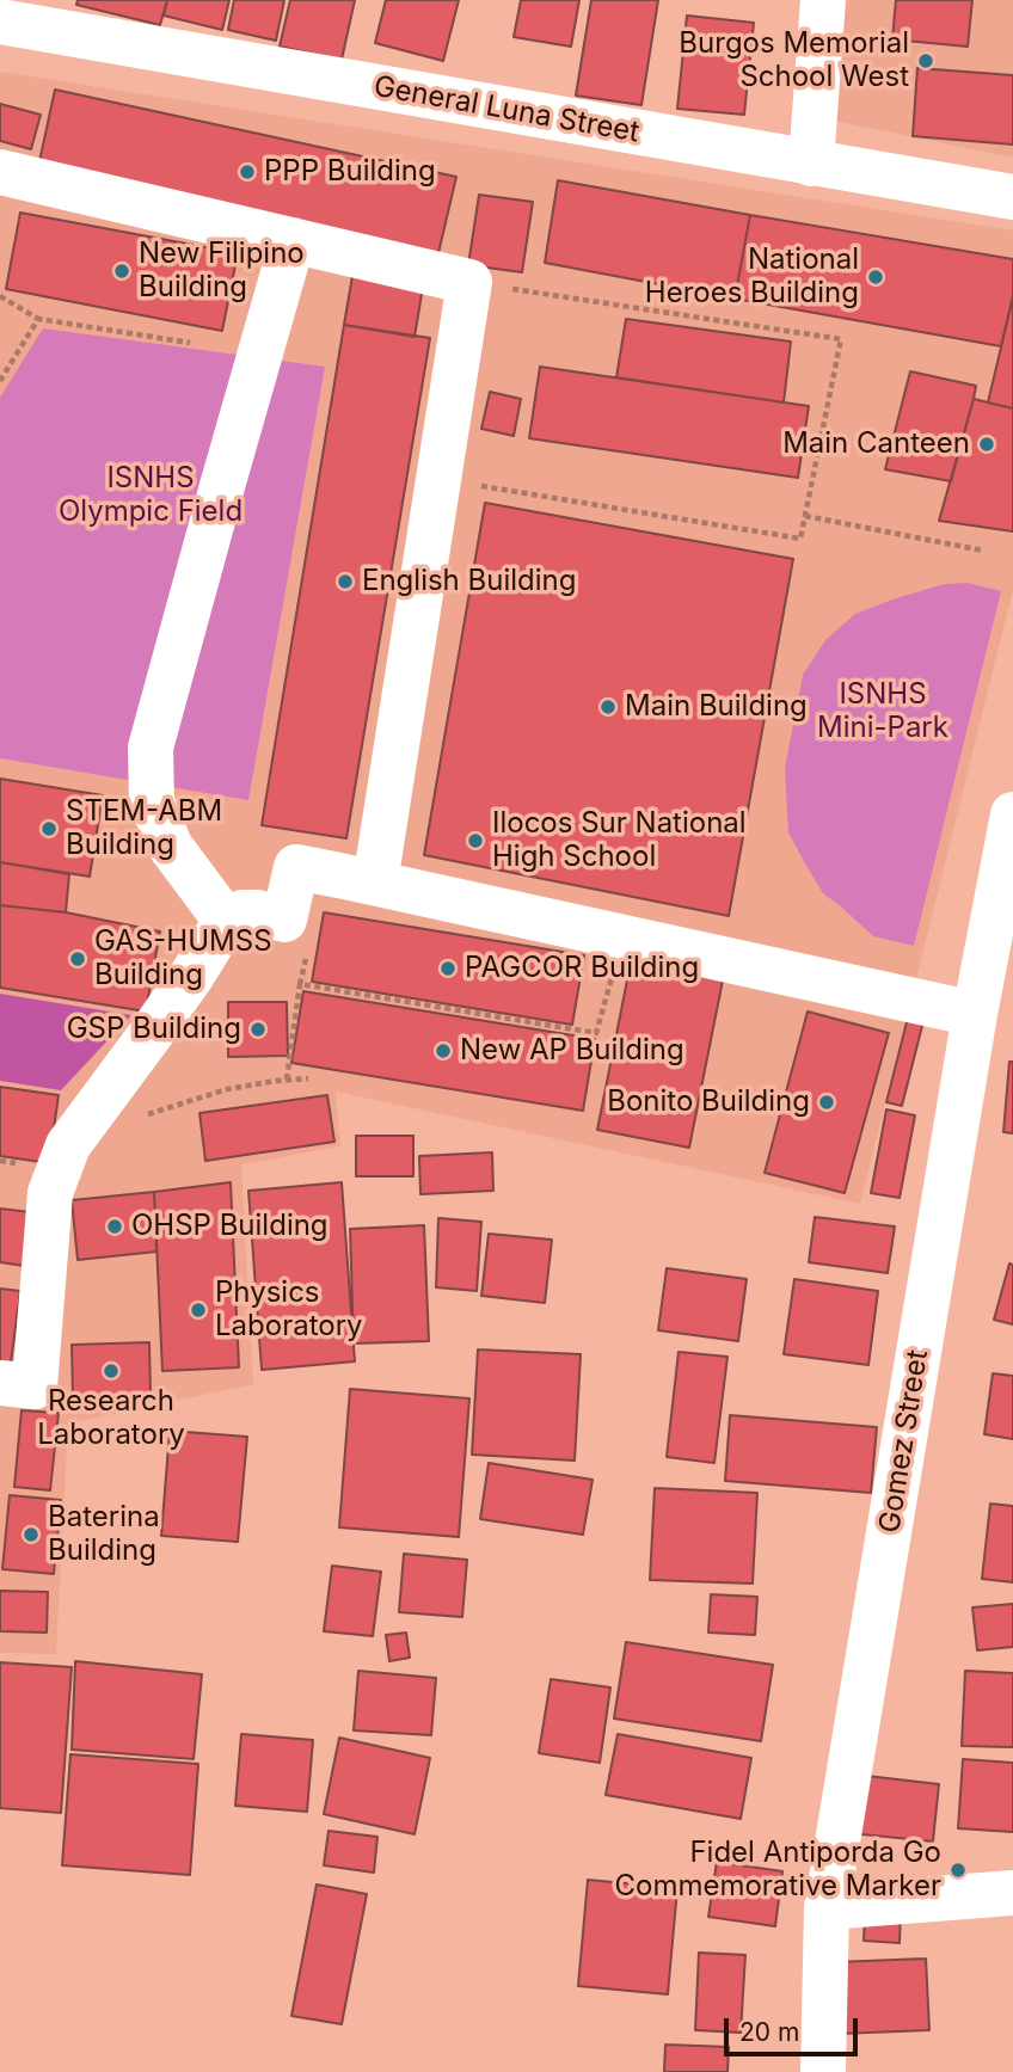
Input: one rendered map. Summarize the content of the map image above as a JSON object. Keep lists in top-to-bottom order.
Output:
{
  "streets": {
    "street": ["General Luna Street", "Gomez Street"]
  },
  "parks": ["ISNHS Olympic Field", "ISNHS Mini-Park"],
  "places": [
    "Burgos Memorial School West",
    "PPP Building",
    "New Filipino Building",
    "National Heroes Building",
    "Main Canteen",
    "English Building",
    "Main Building",
    "STEM-ABM Building",
    "Ilocos Sur National High School",
    "GAS-HUMSS Building",
    "PAGCOR Building",
    "GSP Building",
    "New AP Building",
    "Bonito Building",
    "OHSP Building",
    "Physics Laboratory",
    "Research Laboratory",
    "Baterina Building",
    "Fidel Antiporda Go Commemorative Marker"
  ],
  "scale_bar": "20 m"
}
